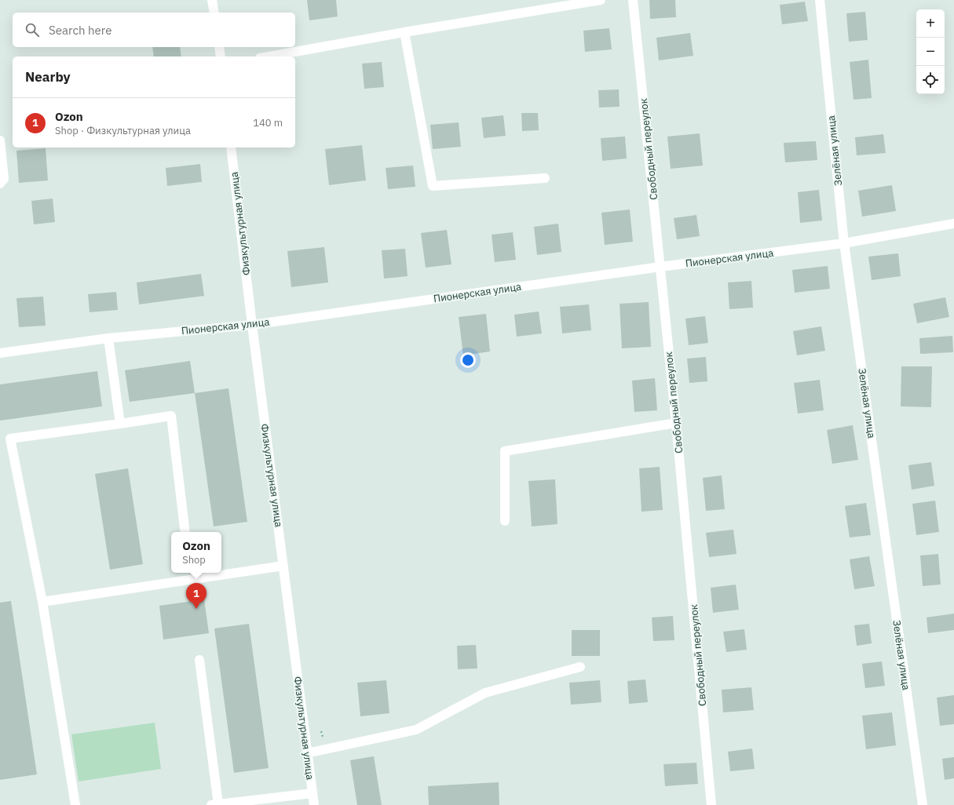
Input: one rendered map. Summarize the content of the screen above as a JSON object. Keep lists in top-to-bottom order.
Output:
{
  "streets": {
    "street": [
      "Свободный переулок",
      "Зелёная улица",
      "Физкультурная улица",
      "Пионерская улица"
    ]
  },
  "crossings": [
    ["Свободный переулок", "Пионерская улица"],
    ["Зелёная улица", "Пионерская улица"],
    ["Физкультурная улица", "Пионерская улица"]
  ],
  "page": {
    "map_buttons": ["+", "−"],
    "search": "Search here",
    "heading": "Nearby",
    "list": [
      {
        "mark": "1",
        "name": "Ozon",
        "note": "Shop · Физкультурная улица",
        "value": "140 m"
      }
    ],
    "popup": ["Ozon", "Shop"],
    "pins": "1"
  }
}
